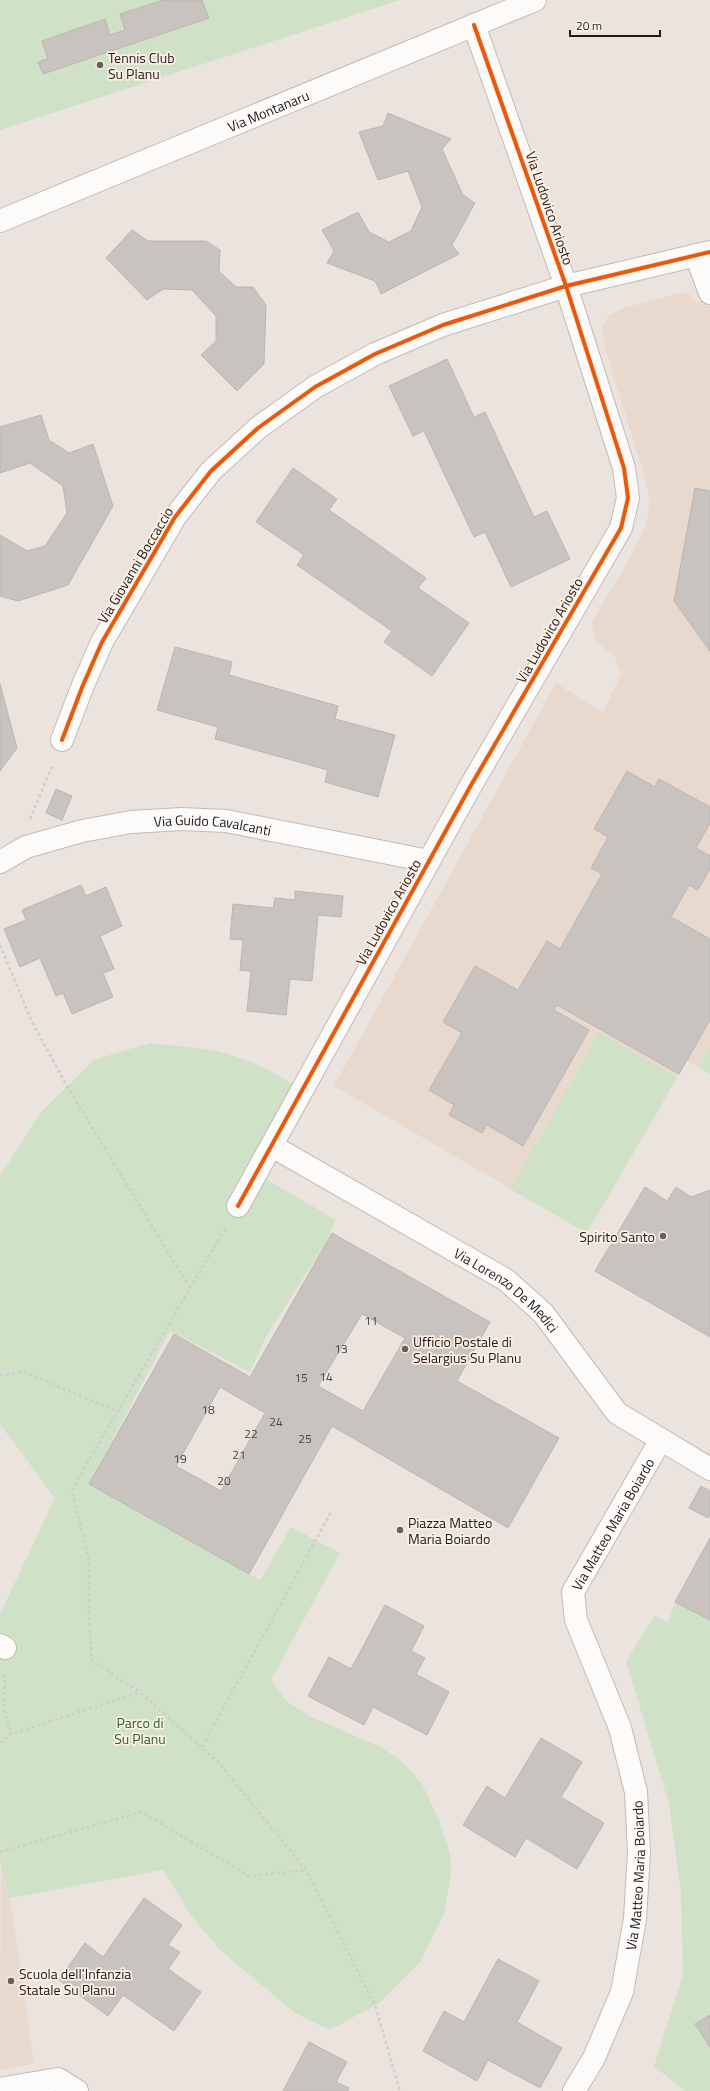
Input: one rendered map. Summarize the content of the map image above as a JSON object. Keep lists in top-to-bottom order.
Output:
{
  "streets": {
    "street": [
      "Via Montanaru",
      "Via Ludovico Ariosto",
      "Via Giovanni Boccaccio",
      "Via Guido Cavalcanti",
      "Via Lorenzo De Medici",
      "Via Matteo Maria Boiardo"
    ]
  },
  "crossings": [
    ["Via Montanaru", "Via Ludovico Ariosto"],
    ["Via Ludovico Ariosto", "Via Giovanni Boccaccio"],
    ["Via Ludovico Ariosto", "Via Guido Cavalcanti"],
    ["Via Ludovico Ariosto", "Via Lorenzo De Medici"],
    ["Via Lorenzo De Medici", "Via Matteo Maria Boiardo"]
  ],
  "parks": ["Parco di Su Planu"],
  "places": [
    "Tennis Club Su Planu",
    "Spirito Santo",
    "Ufficio Postale di Selargius Su Planu",
    "Piazza Matteo Maria Boiardo",
    "Scuola dell'Infanzia Statale Su Planu"
  ],
  "house_numbers": [
    "11",
    "13",
    "14",
    "15",
    "18",
    "24",
    "22",
    "25",
    "21",
    "19",
    "20"
  ],
  "scale_bar": "20 m"
}
